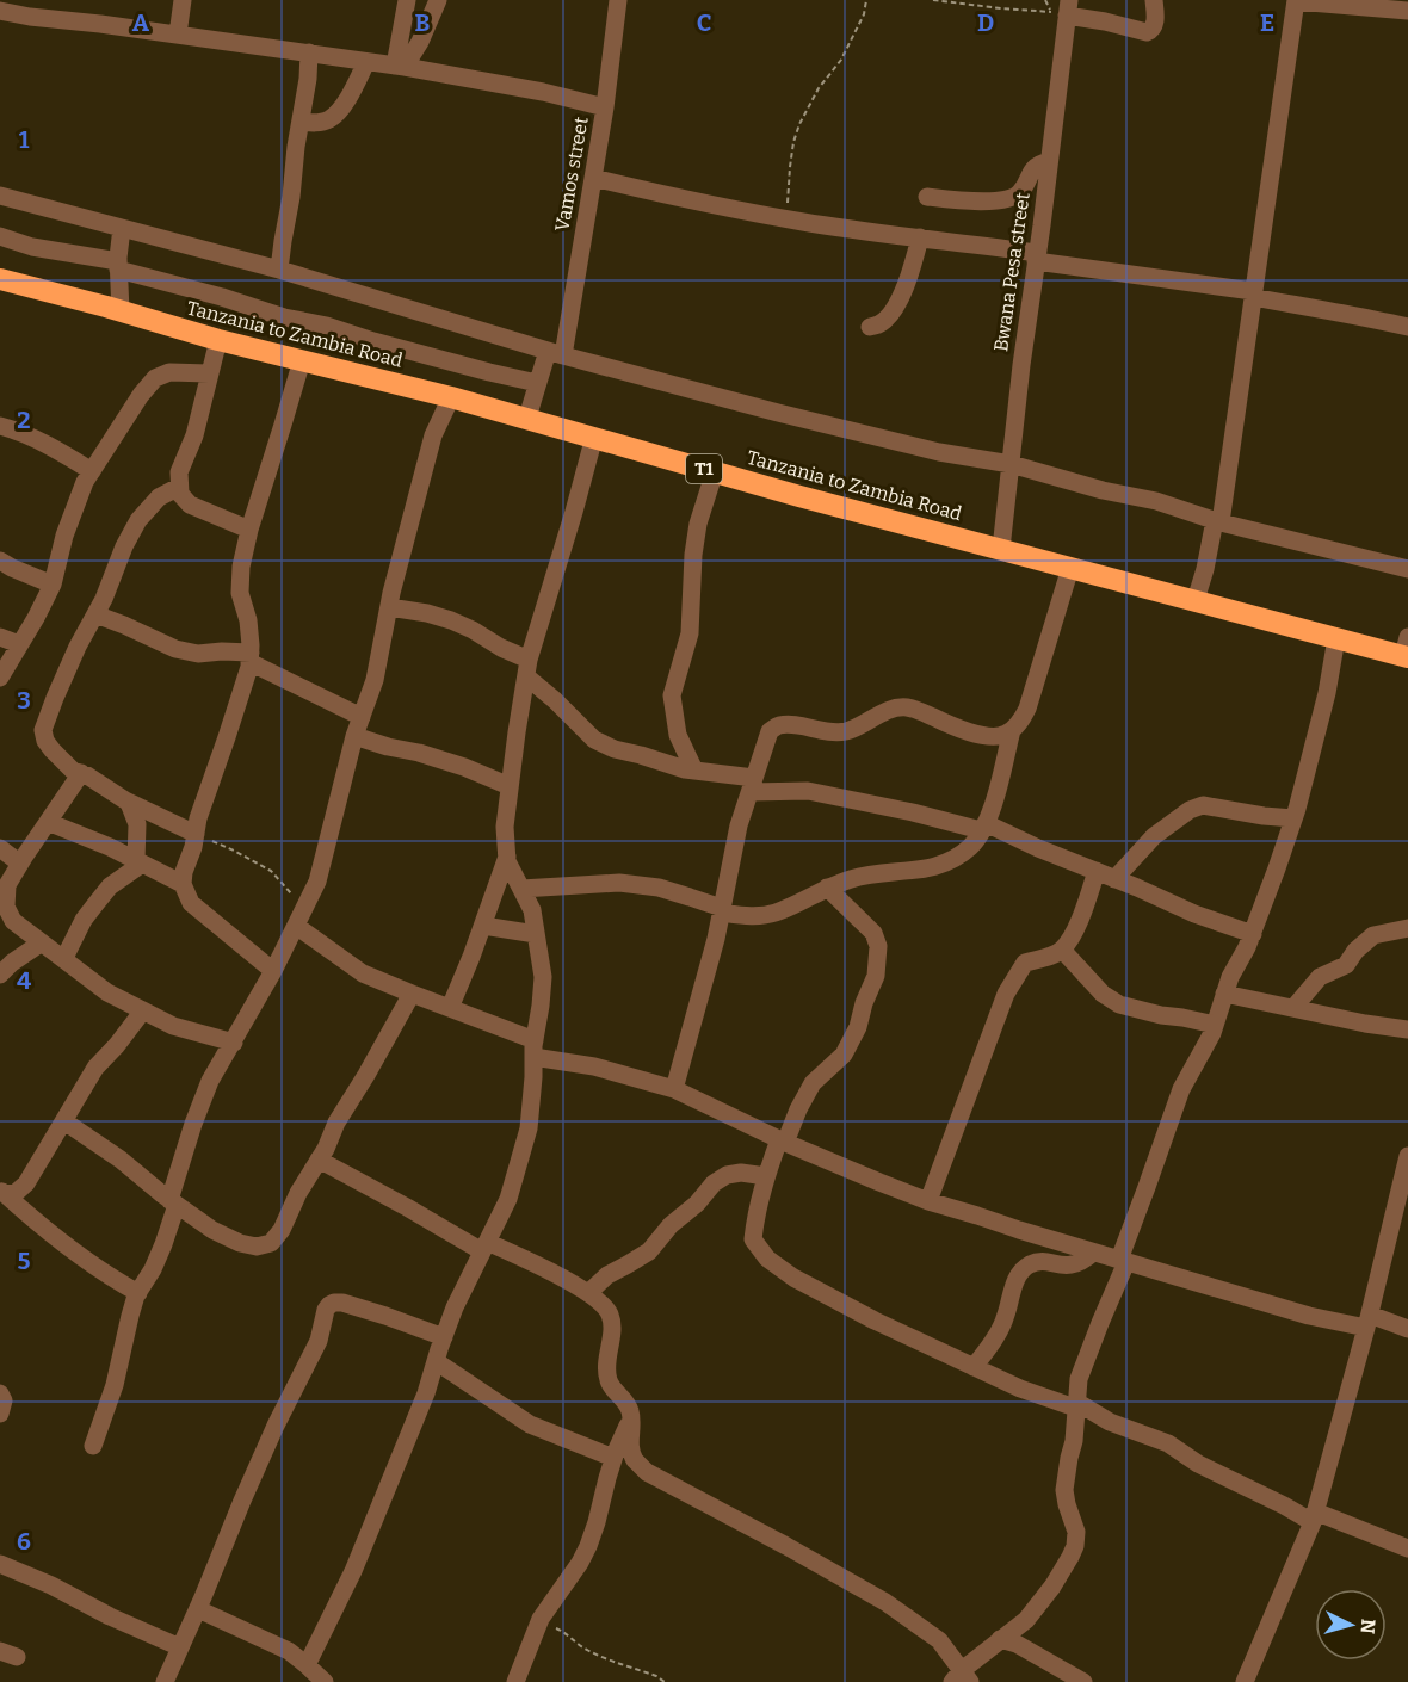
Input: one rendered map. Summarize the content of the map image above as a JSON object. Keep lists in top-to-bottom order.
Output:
{
  "streets": {
    "highway": ["Tanzania to Zambia Road", "T1"],
    "street": ["Vamos street", "Bwana Pesa street"]
  },
  "crossings": [
    ["Vamos street", "Tanzania to Zambia Road"],
    ["Bwana Pesa street", "Tanzania to Zambia Road"]
  ],
  "north": "right",
  "grid": {
    "columns": [
      "A",
      "B",
      "C",
      "D",
      "E"
    ],
    "rows": [
      "1",
      "2",
      "3",
      "4",
      "5",
      "6"
    ]
  }
}
